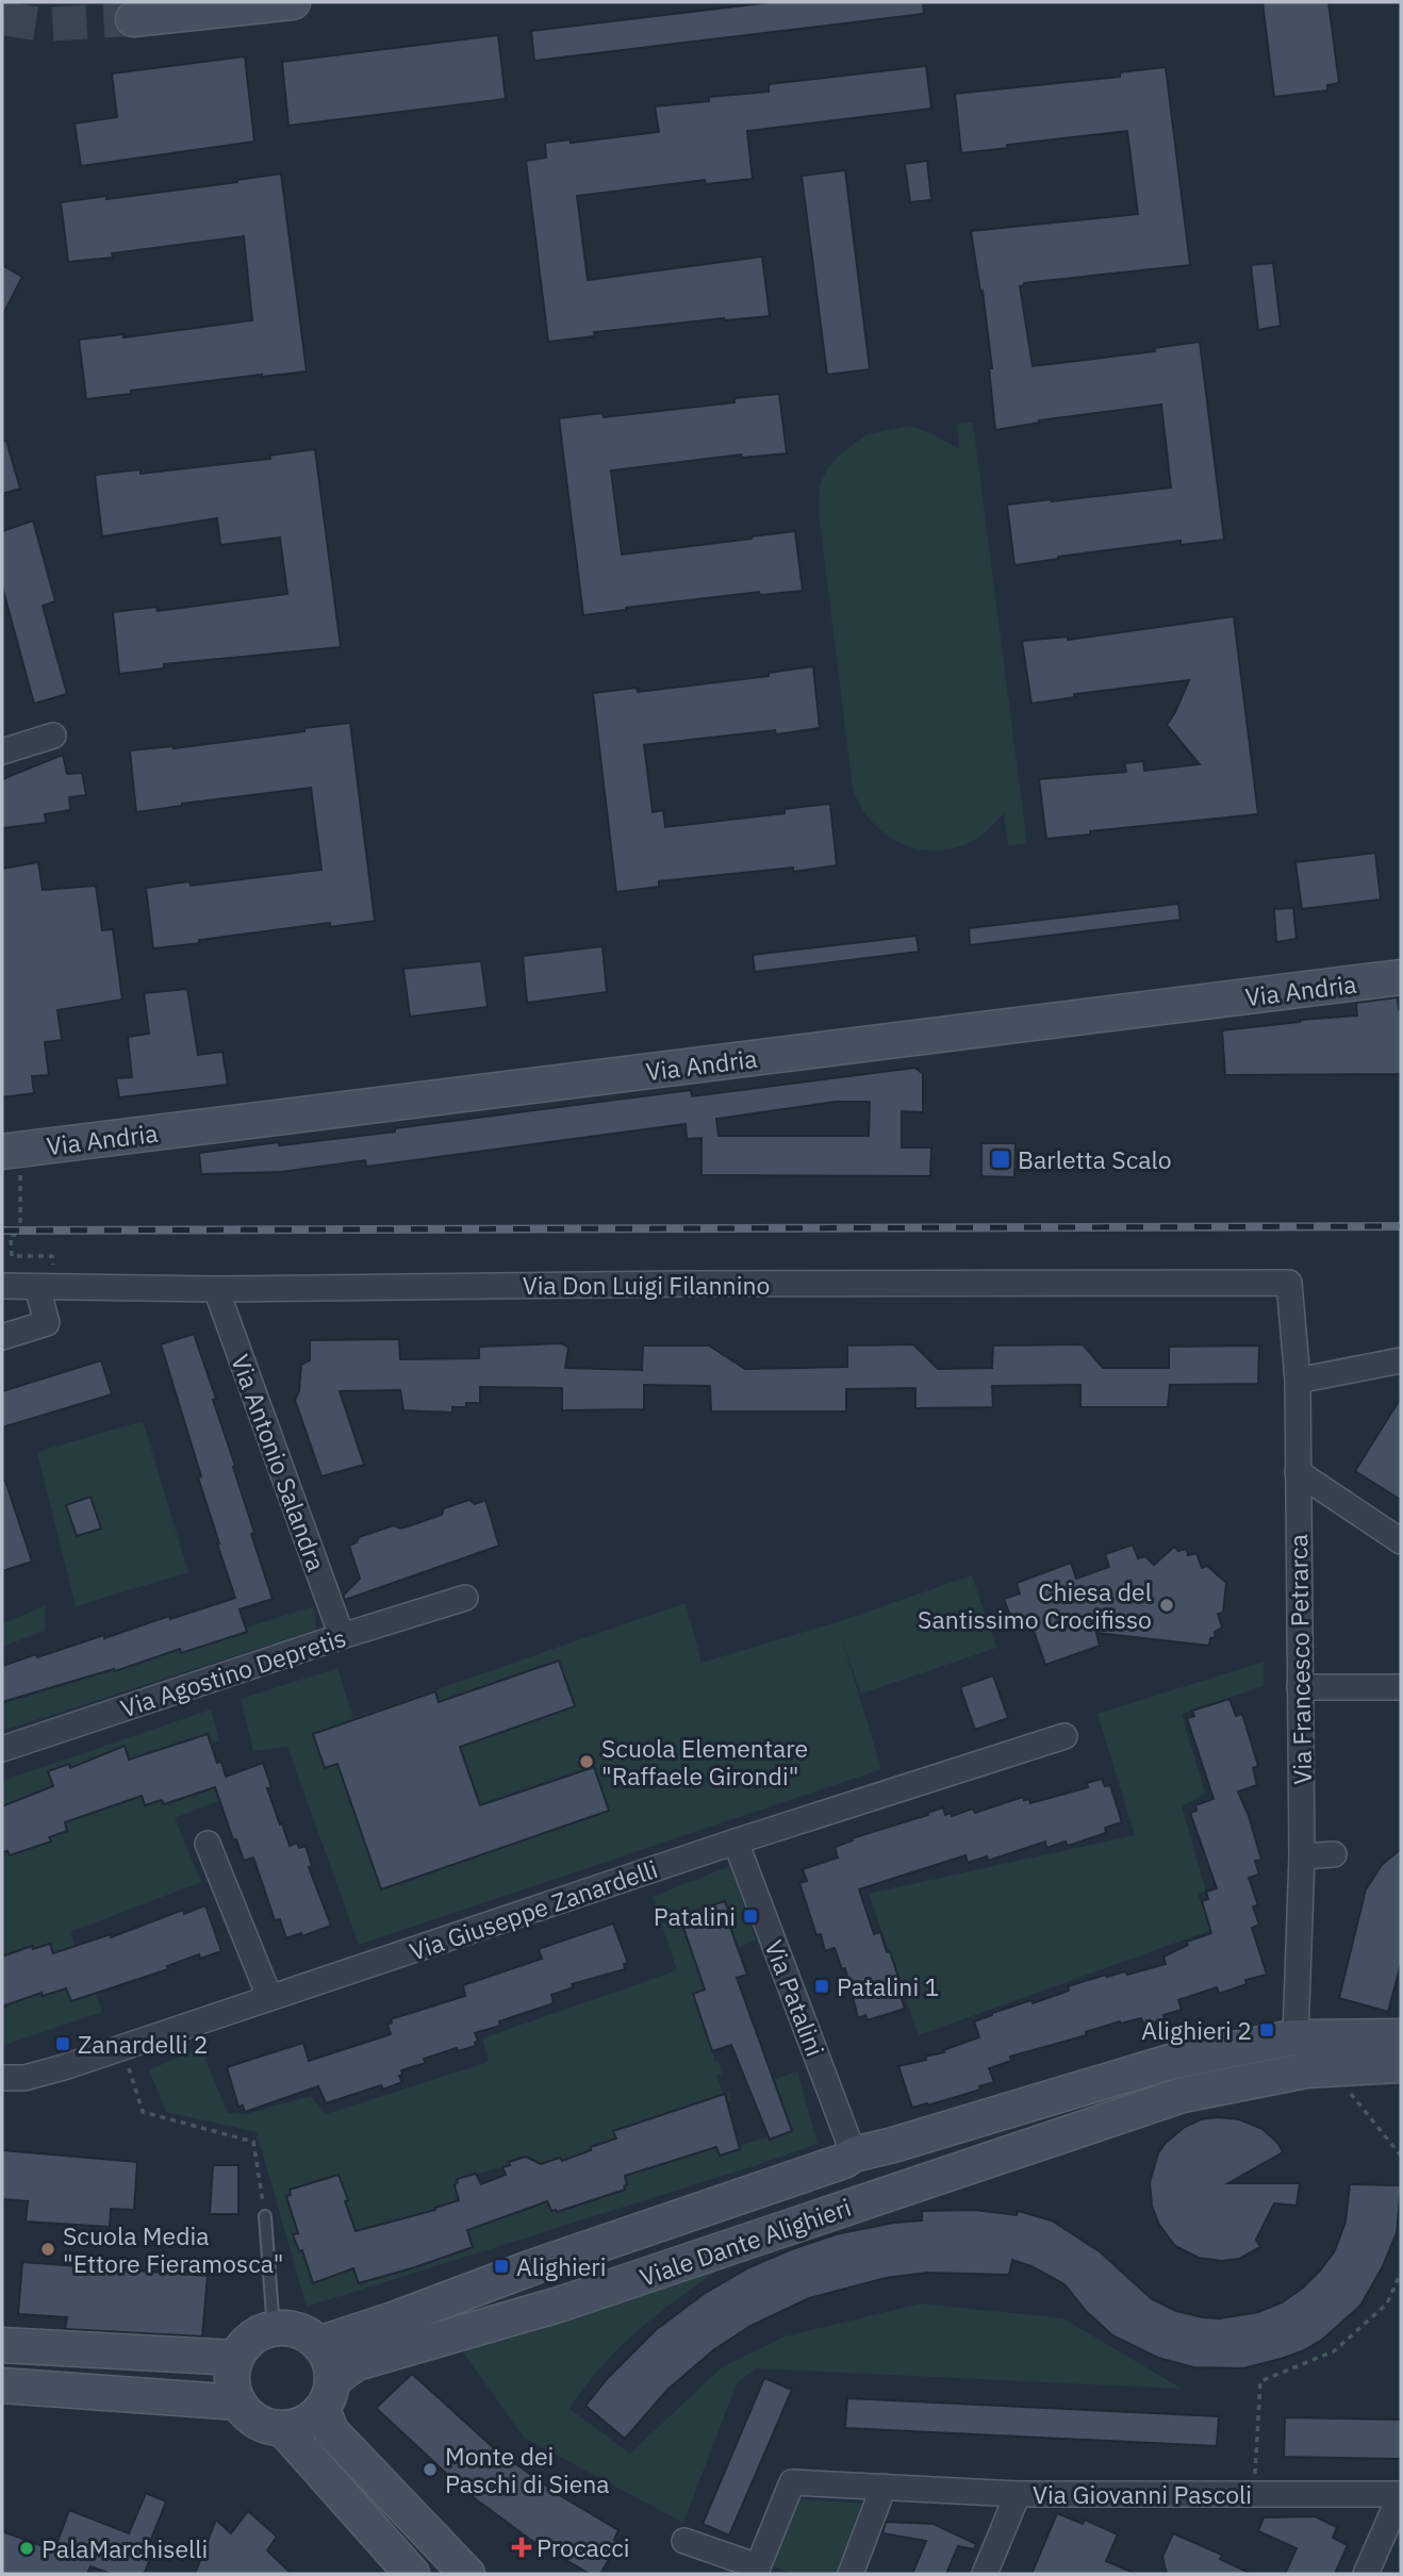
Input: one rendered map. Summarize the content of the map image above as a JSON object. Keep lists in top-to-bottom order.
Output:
{
  "streets": {
    "street": [
      "Via Andria",
      "Via Don Luigi Filannino",
      "Via Antonio Salandra",
      "Via Francesco Petrarca",
      "Via Agostino Depretis",
      "Via Giuseppe Zanardelli",
      "Via Patalini",
      "Viale Dante Alighieri",
      "Via Giovanni Pascoli"
    ]
  },
  "crossings": [
    ["Via Don Luigi Filannino", "Via Antonio Salandra"],
    ["Via Don Luigi Filannino", "Via Francesco Petrarca"],
    ["Via Antonio Salandra", "Via Agostino Depretis"],
    ["Via Francesco Petrarca", "Viale Dante Alighieri"],
    ["Via Giuseppe Zanardelli", "Via Patalini"],
    ["Via Patalini", "Viale Dante Alighieri"]
  ],
  "places": {
    "transit": [
      "Barletta Scalo",
      "Patalini",
      "Patalini 1",
      "Alighieri 2",
      "Zanardelli 2",
      "Alighieri"
    ],
    "other": [
      "Chiesa del Santissimo Crocifisso",
      "Scuola Elementare \"Raffaele Girondi\"",
      "Scuola Media \"Ettore Fieramosca\"",
      "Monte dei Paschi di Siena",
      "PalaMarchiselli"
    ],
    "health": ["Procacci"]
  }
}
